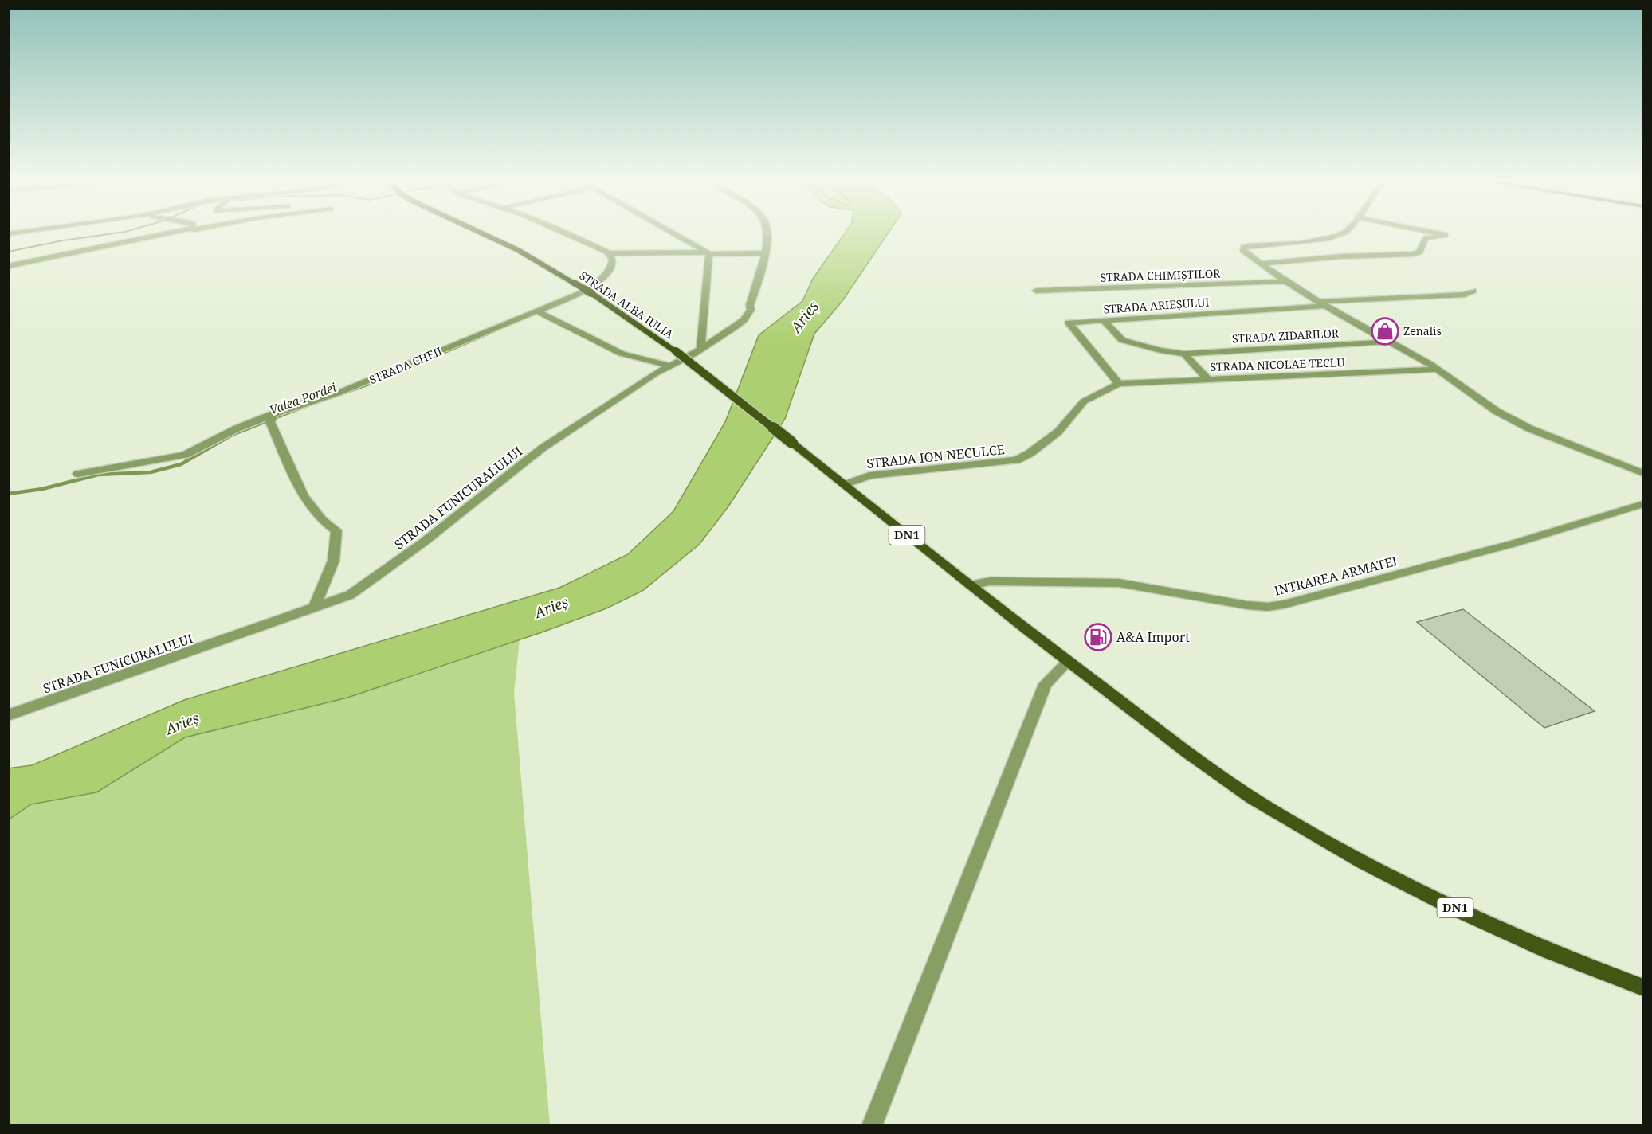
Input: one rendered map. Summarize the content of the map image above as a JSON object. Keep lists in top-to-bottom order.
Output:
{
  "streets": {
    "main road": ["STRADA ALBA IULIA", "DN1"],
    "street": [
      "STRADA CHIMIȘTILOR",
      "STRADA ARIEȘULUI",
      "STRADA ZIDARILOR",
      "STRADA NICOLAE TECLU",
      "STRADA CHEII",
      "STRADA ION NECULCE",
      "STRADA FUNICURALULUI",
      "INTRAREA ARMATEI"
    ]
  },
  "crossings": [
    ["STRADA ALBA IULIA", "STRADA ION NECULCE"],
    ["STRADA ALBA IULIA", "DN1"],
    ["STRADA ARIEȘULUI", "STRADA ZIDARILOR"],
    ["STRADA ARIEȘULUI", "STRADA NICOLAE TECLU"],
    ["STRADA ARIEȘULUI", "STRADA ION NECULCE"],
    ["STRADA NICOLAE TECLU", "STRADA ION NECULCE"],
    ["STRADA ION NECULCE", "DN1"],
    ["DN1", "INTRAREA ARMATEI"]
  ],
  "water": ["Arieș", "Valea Pordei"],
  "places": {
    "shop": ["Zenalis"],
    "fuel station": ["A&A Import"]
  }
}
